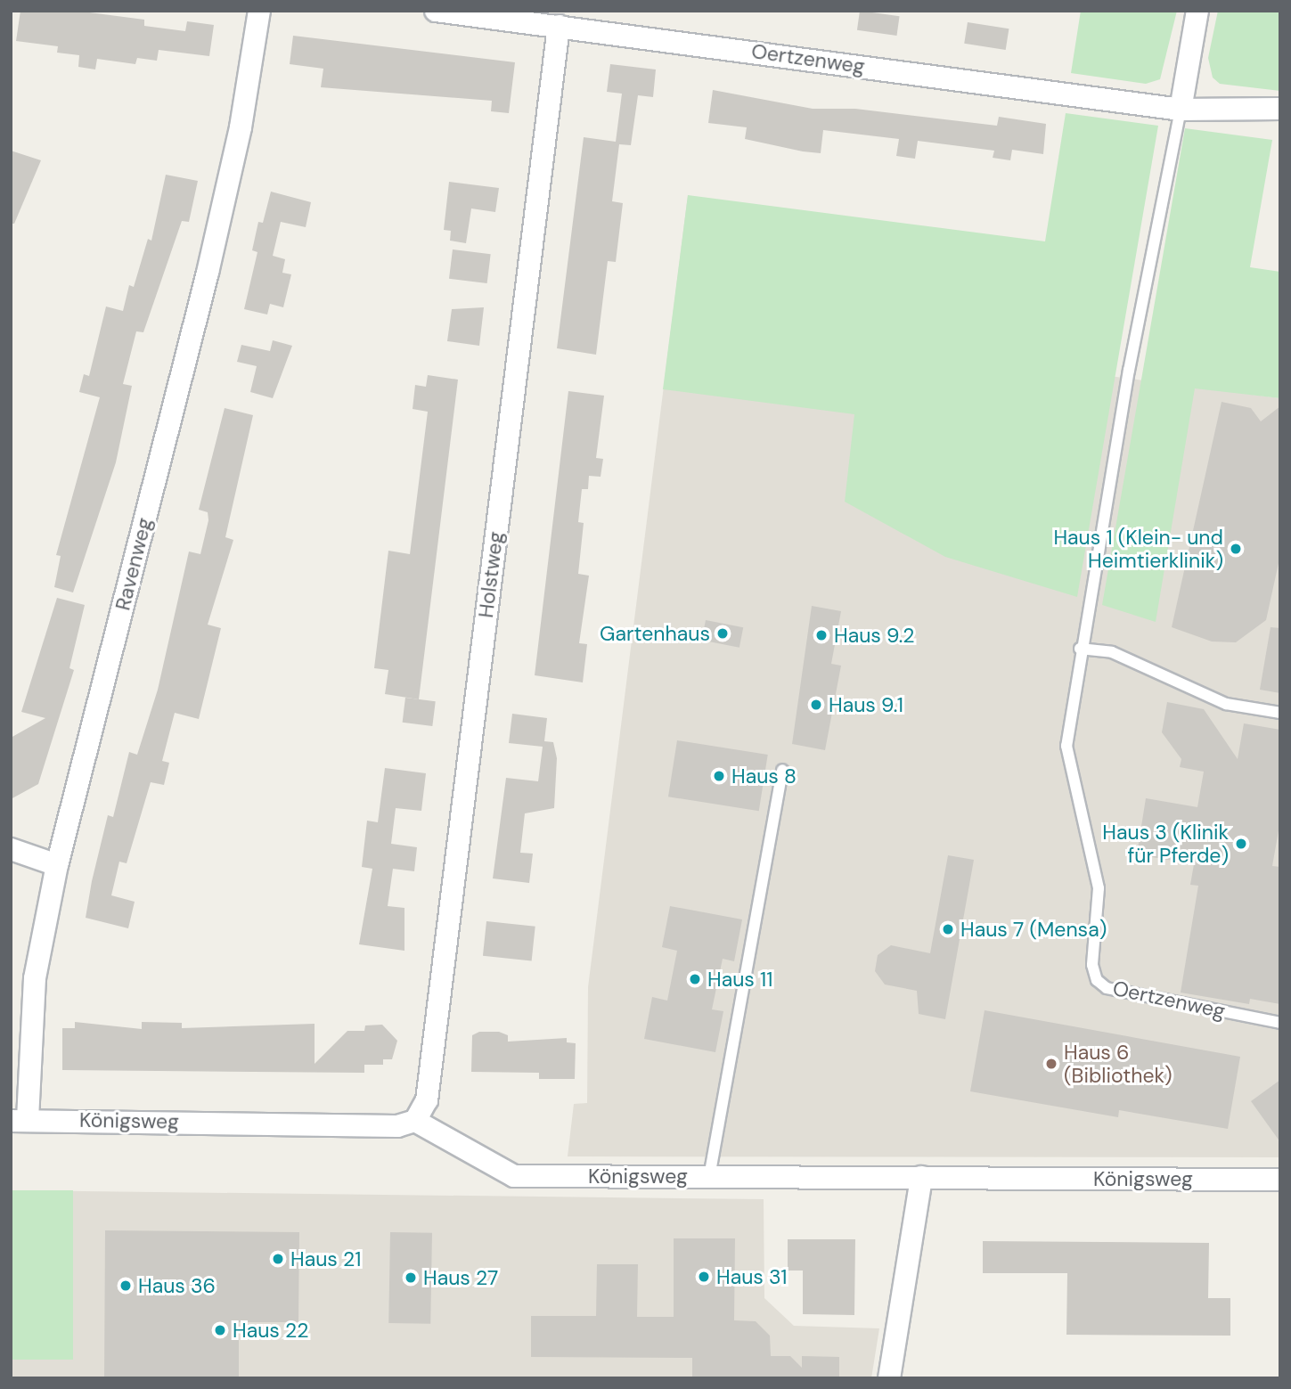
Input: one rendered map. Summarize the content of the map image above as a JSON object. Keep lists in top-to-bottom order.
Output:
{
  "streets": {
    "street": [
      "Oertzenweg",
      "Ravenweg",
      "Holstweg",
      "Königsweg"
    ]
  },
  "crossings": [
    ["Oertzenweg", "Holstweg"],
    ["Ravenweg", "Königsweg"],
    ["Holstweg", "Königsweg"]
  ],
  "places": [
    "Haus 1 (Klein- und Heimtierklinik)",
    "Gartenhaus",
    "Haus 9.2",
    "Haus 9.1",
    "Haus 8",
    "Haus 3 (Klinik für Pferde)",
    "Haus 7 (Mensa)",
    "Haus 11",
    "Haus 6 (Bibliothek)",
    "Haus 21",
    "Haus 31",
    "Haus 27",
    "Haus 36",
    "Haus 22"
  ]
}
